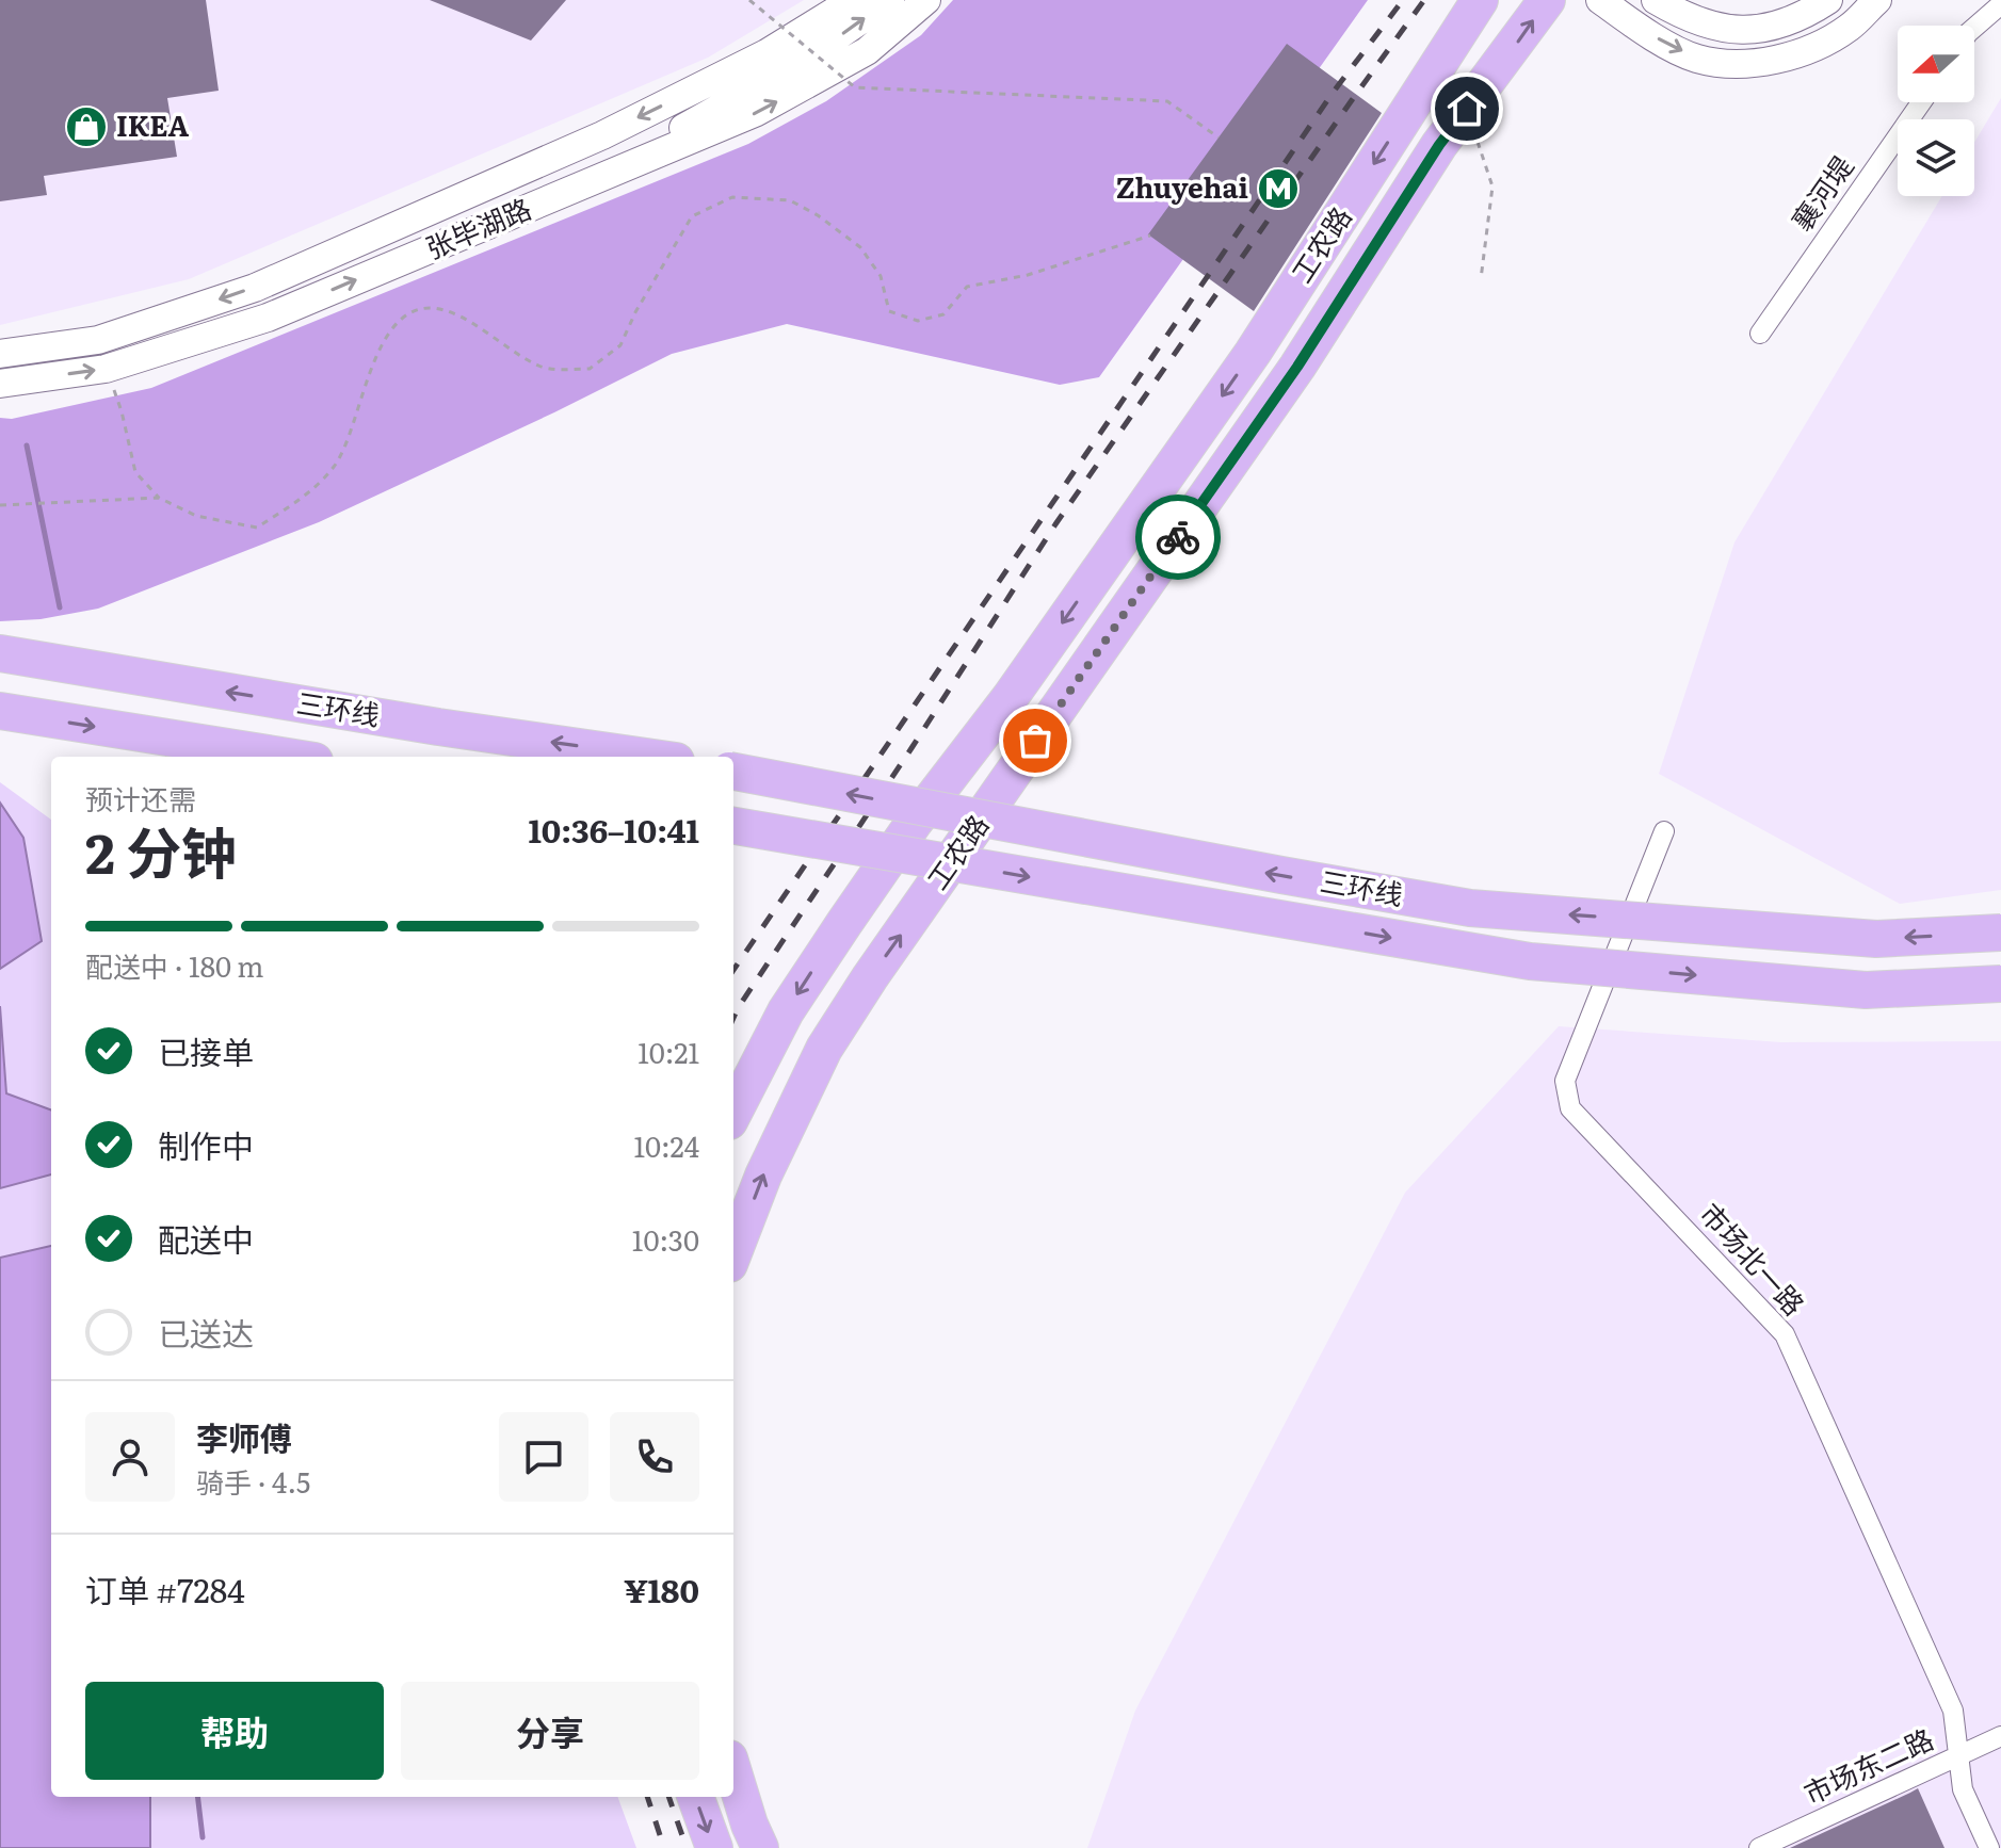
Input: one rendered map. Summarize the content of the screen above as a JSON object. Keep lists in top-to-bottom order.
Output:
{
  "streets": {
    "highway": ["工农路", "三环线"],
    "main road": ["张毕湖路"],
    "street": ["襄河堤", "市场北一路", "市场东二路"]
  },
  "crossings": [
    ["市场北一路", "市场东二路"]
  ],
  "places": {
    "shop": ["IKEA"],
    "metro station": ["Zhuyehai"]
  },
  "north": "left",
  "page": {
    "heading": ["2 分钟", "预计还需", "10:36–10:41"],
    "panel": [
      "李师傅",
      "骑手 · 4.5",
      "订单 #7284",
      "¥180"
    ],
    "bar": "配送中 · 180 m",
    "list": [
      ["已接单", "10:21"],
      ["制作中", "10:24"],
      ["配送中", "10:30"],
      "已送达"
    ],
    "buttons": ["帮助", "分享"]
  }
}
